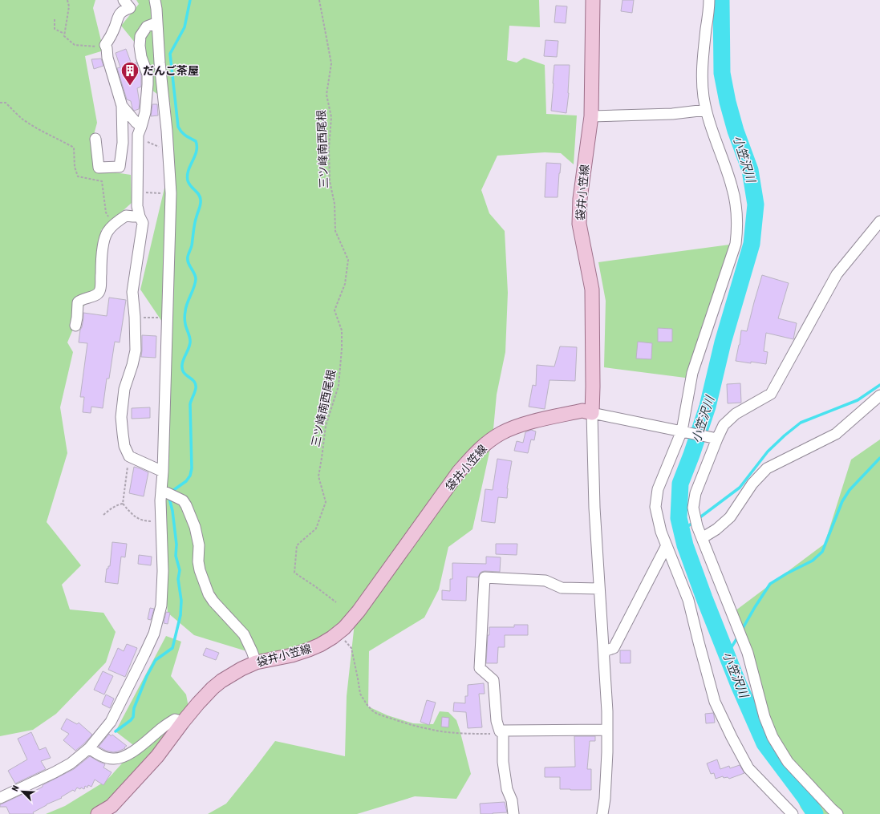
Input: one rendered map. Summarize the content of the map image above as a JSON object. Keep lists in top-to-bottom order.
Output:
{
  "streets": {
    "main road": ["袋井小笠線"],
    "path": ["三ツ峰南西尾根"]
  },
  "water": ["小笠沢川"],
  "places": {
    "building": ["だんご茶屋"]
  },
  "north": "top left"
}
